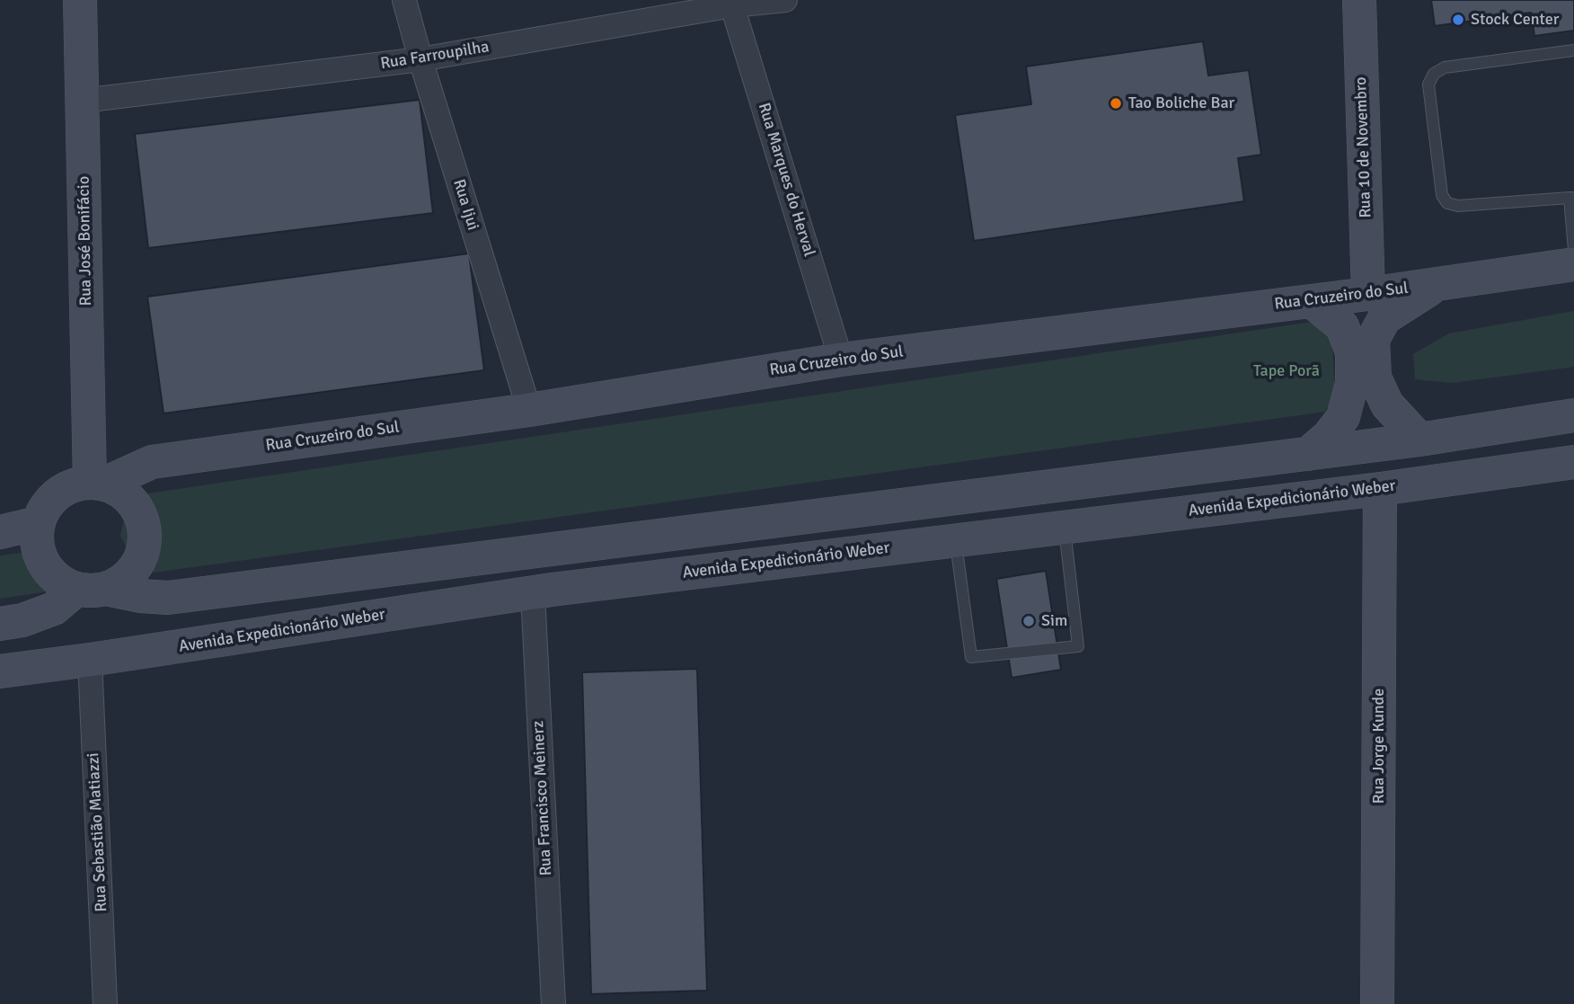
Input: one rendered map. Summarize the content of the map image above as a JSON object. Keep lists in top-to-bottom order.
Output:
{
  "streets": {
    "main road": [
      "Rua 10 de Novembro",
      "Rua José Bonifácio",
      "Rua Cruzeiro do Sul",
      "Avenida Expedicionário Weber",
      "Rua Jorge Kunde"
    ],
    "street": [
      "Rua Farroupilha",
      "Rua Marques do Herval",
      "Rua Ijui",
      "Rua Francisco Meinerz",
      "Rua Sebastião Matiazzi"
    ]
  },
  "crossings": [
    ["Rua Farroupilha", "Rua Marques do Herval"],
    ["Rua Farroupilha", "Rua Ijui"],
    ["Rua Farroupilha", "Rua José Bonifácio"],
    ["Rua 10 de Novembro", "Rua Cruzeiro do Sul"],
    ["Rua Marques do Herval", "Rua Cruzeiro do Sul"],
    ["Rua Ijui", "Rua Cruzeiro do Sul"],
    ["Rua José Bonifácio", "Rua Cruzeiro do Sul"],
    ["Avenida Expedicionário Weber", "Rua Jorge Kunde"],
    ["Avenida Expedicionário Weber", "Rua Francisco Meinerz"],
    ["Avenida Expedicionário Weber", "Rua Sebastião Matiazzi"]
  ],
  "parks": ["Tape Porã"],
  "places": ["Stock Center", "Tao Boliche Bar", "Sim"]
}
